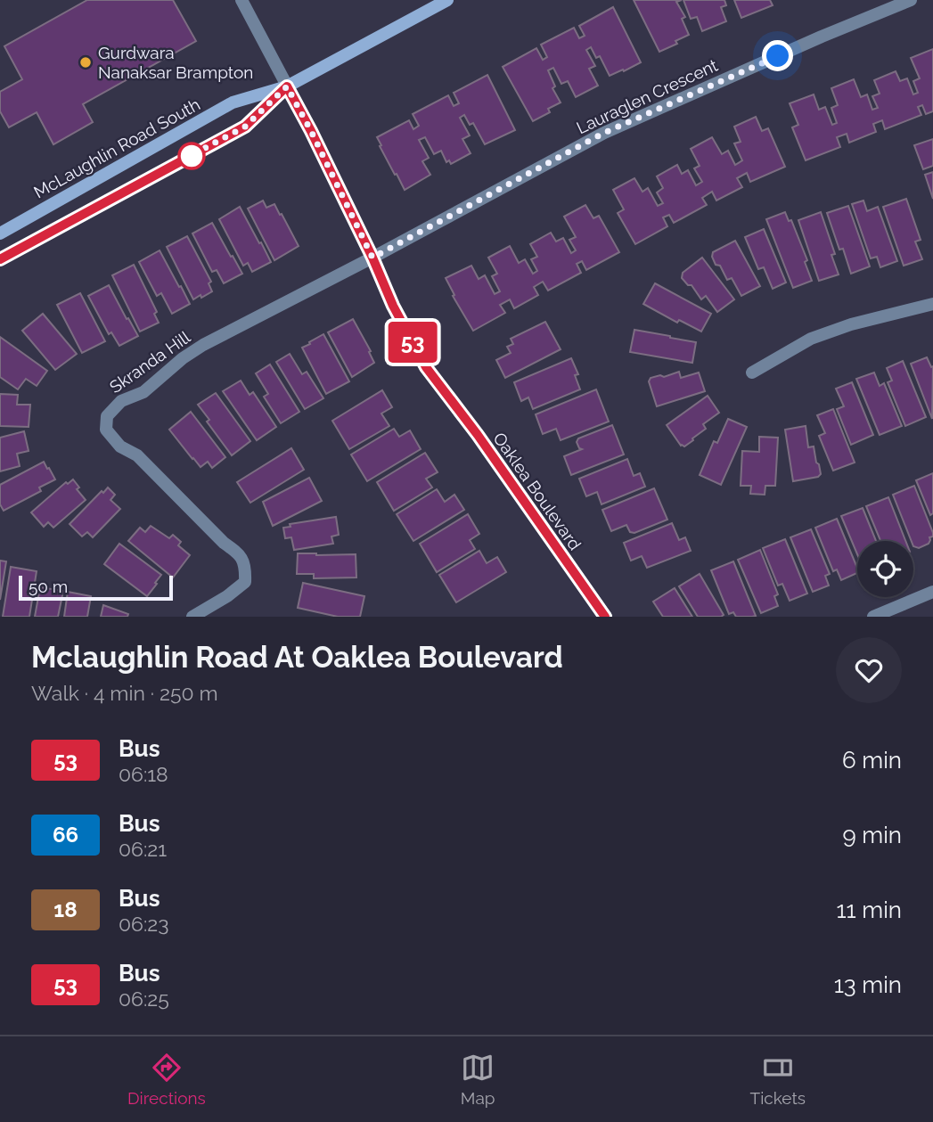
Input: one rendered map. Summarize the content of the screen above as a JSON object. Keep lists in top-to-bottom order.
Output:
{
  "streets": {
    "street": [
      "Lauraglen Crescent",
      "McLaughlin Road South",
      "Skranda Hill",
      "Oaklea Boulevard"
    ]
  },
  "crossings": [
    ["Lauraglen Crescent", "Skranda Hill"],
    ["Lauraglen Crescent", "Oaklea Boulevard"],
    ["McLaughlin Road South", "Oaklea Boulevard"],
    ["Skranda Hill", "Oaklea Boulevard"]
  ],
  "places": ["Gurdwara Nanaksar Brampton"],
  "lines": ["bus line 53"],
  "scale_bar": "50 m",
  "page": {
    "on_map": "53",
    "scale": "50 m",
    "heading": ["Mclaughlin Road At Oaklea Boulevard", "Walk · 4 min · 250 m"],
    "list": [
      {
        "mark": "53",
        "name": "Bus",
        "note": "06:18",
        "value": "6 min"
      },
      {
        "mark": "66",
        "name": "Bus",
        "note": "06:21",
        "value": "9 min"
      },
      {
        "mark": "18",
        "name": "Bus",
        "note": "06:23",
        "value": "11 min"
      },
      {
        "mark": "53",
        "name": "Bus",
        "note": "06:25",
        "value": "13 min"
      }
    ],
    "tabs": ["Directions", "Map", "Tickets"]
  }
}
